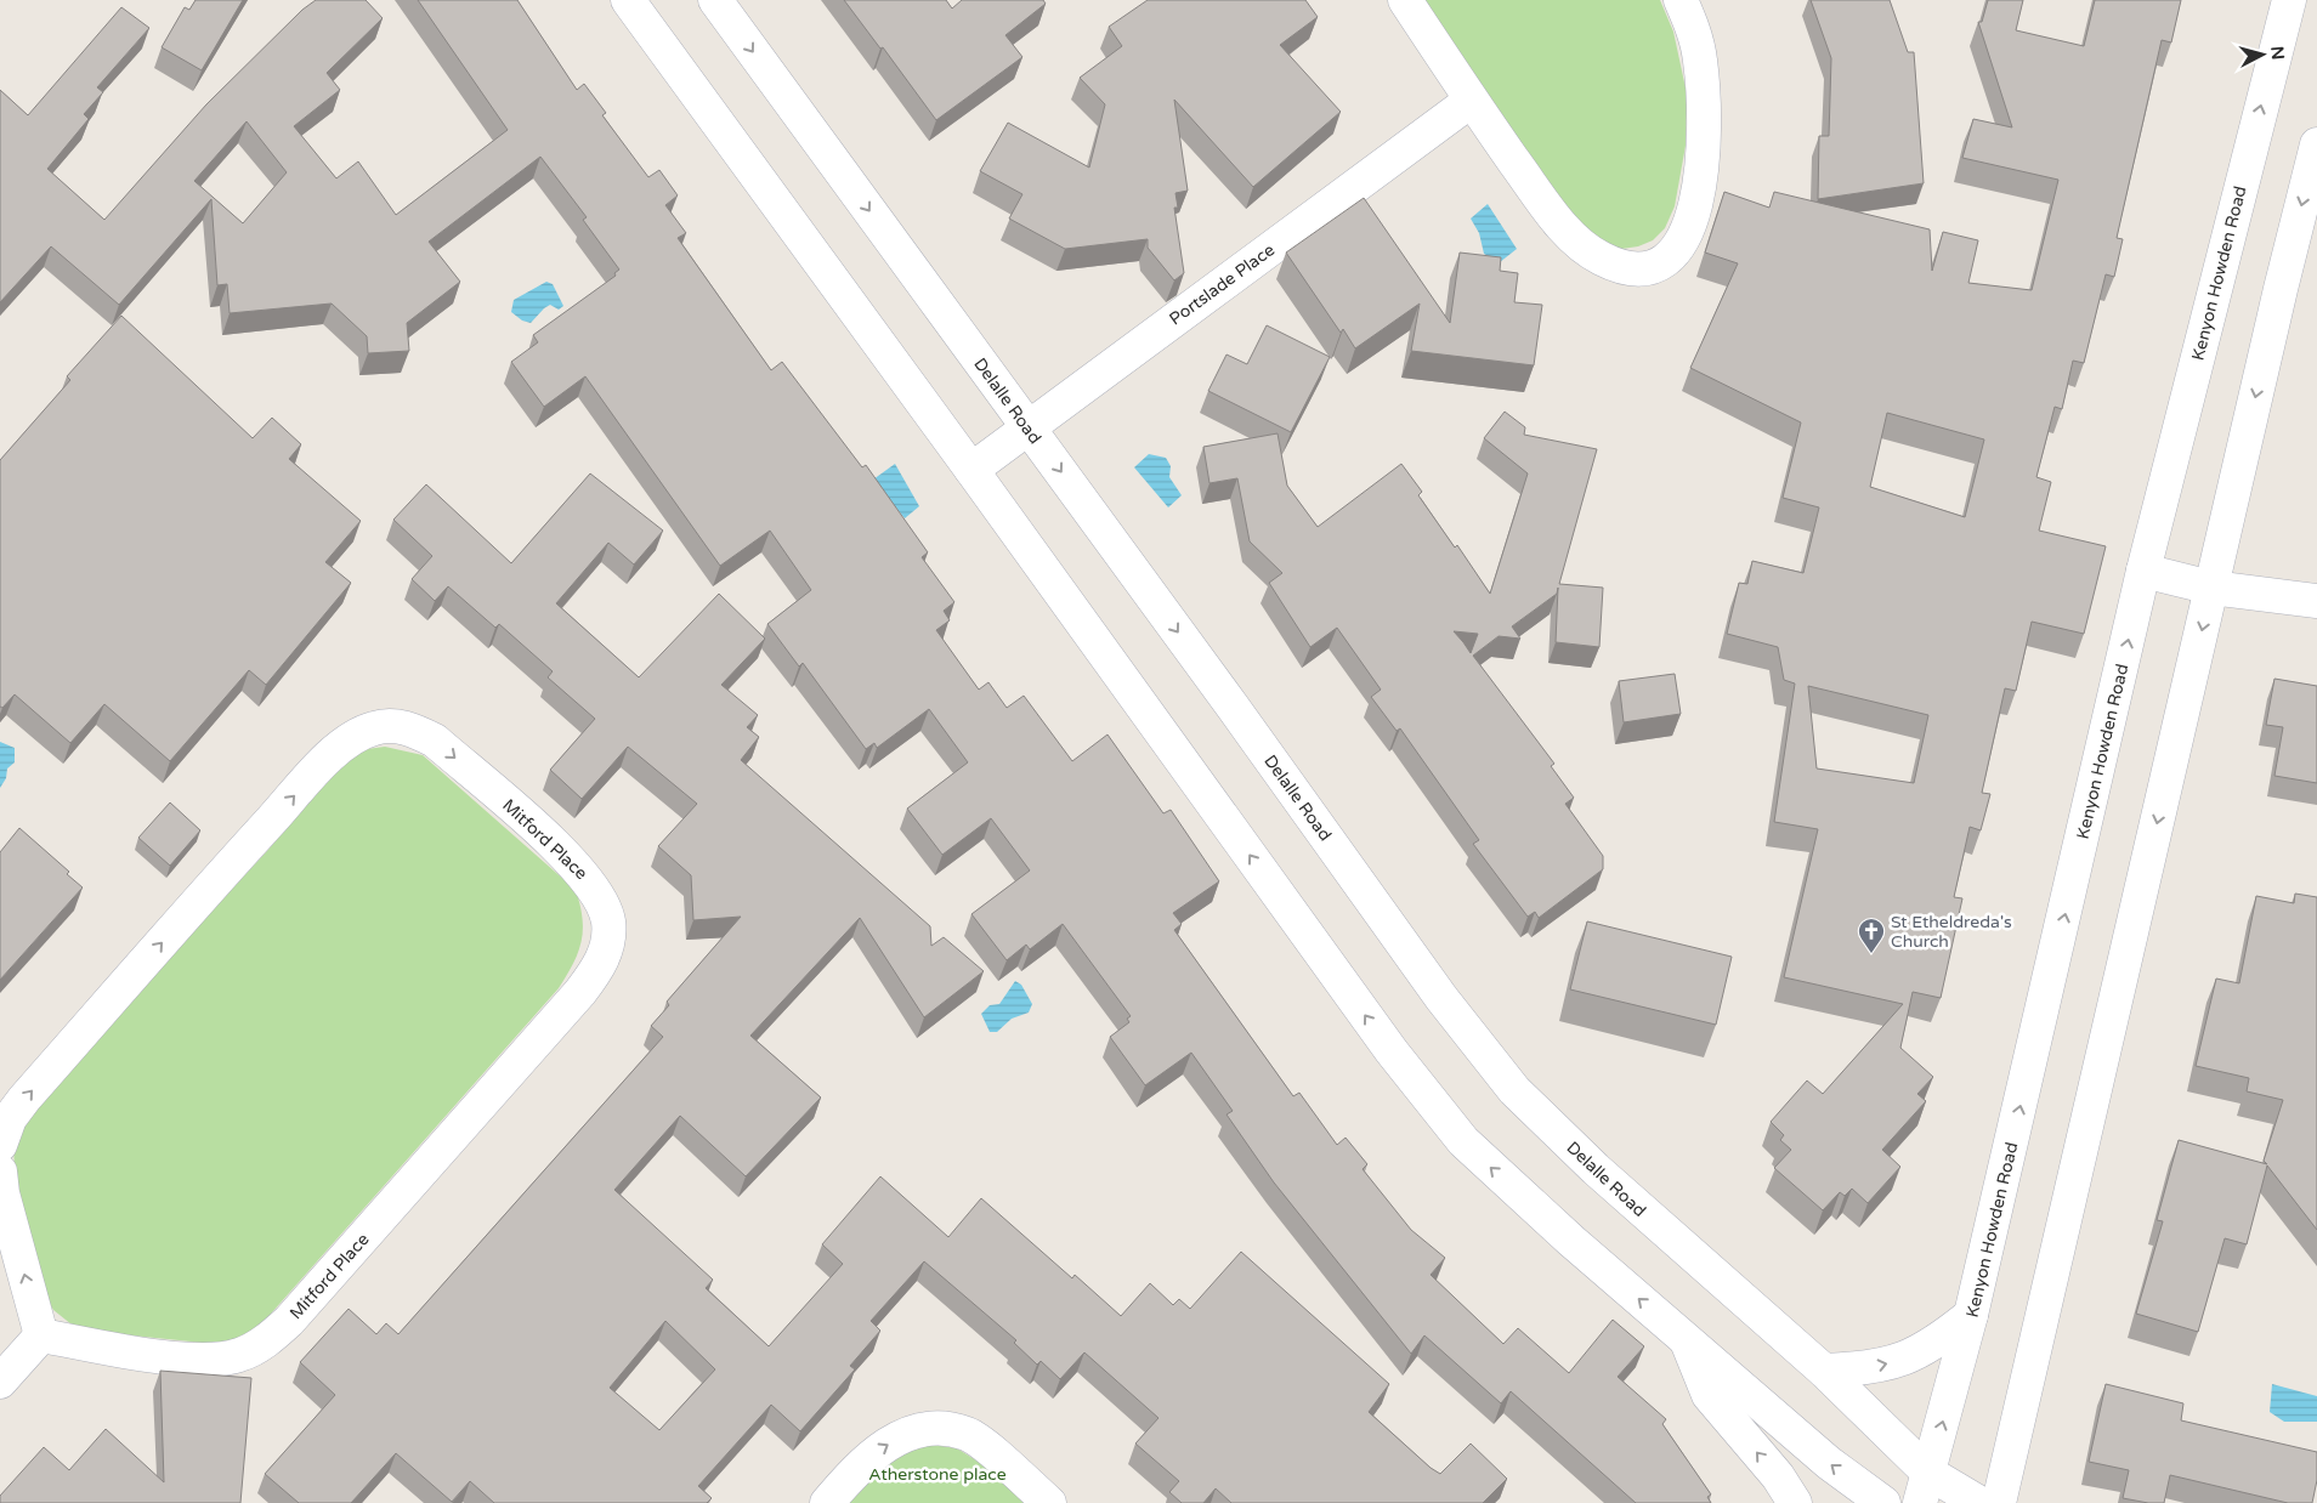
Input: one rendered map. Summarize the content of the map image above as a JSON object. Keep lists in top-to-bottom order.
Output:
{
  "streets": {
    "street": [
      "Kenyon Howden Road",
      "Portslade Place",
      "Delalle Road",
      "Mitford Place"
    ]
  },
  "crossings": [
    ["Kenyon Howden Road", "Delalle Road"],
    ["Portslade Place", "Delalle Road"]
  ],
  "parks": ["Atherstone place"],
  "places": {
    "church": ["St Etheldreda's Church"]
  },
  "north": "right"
}
